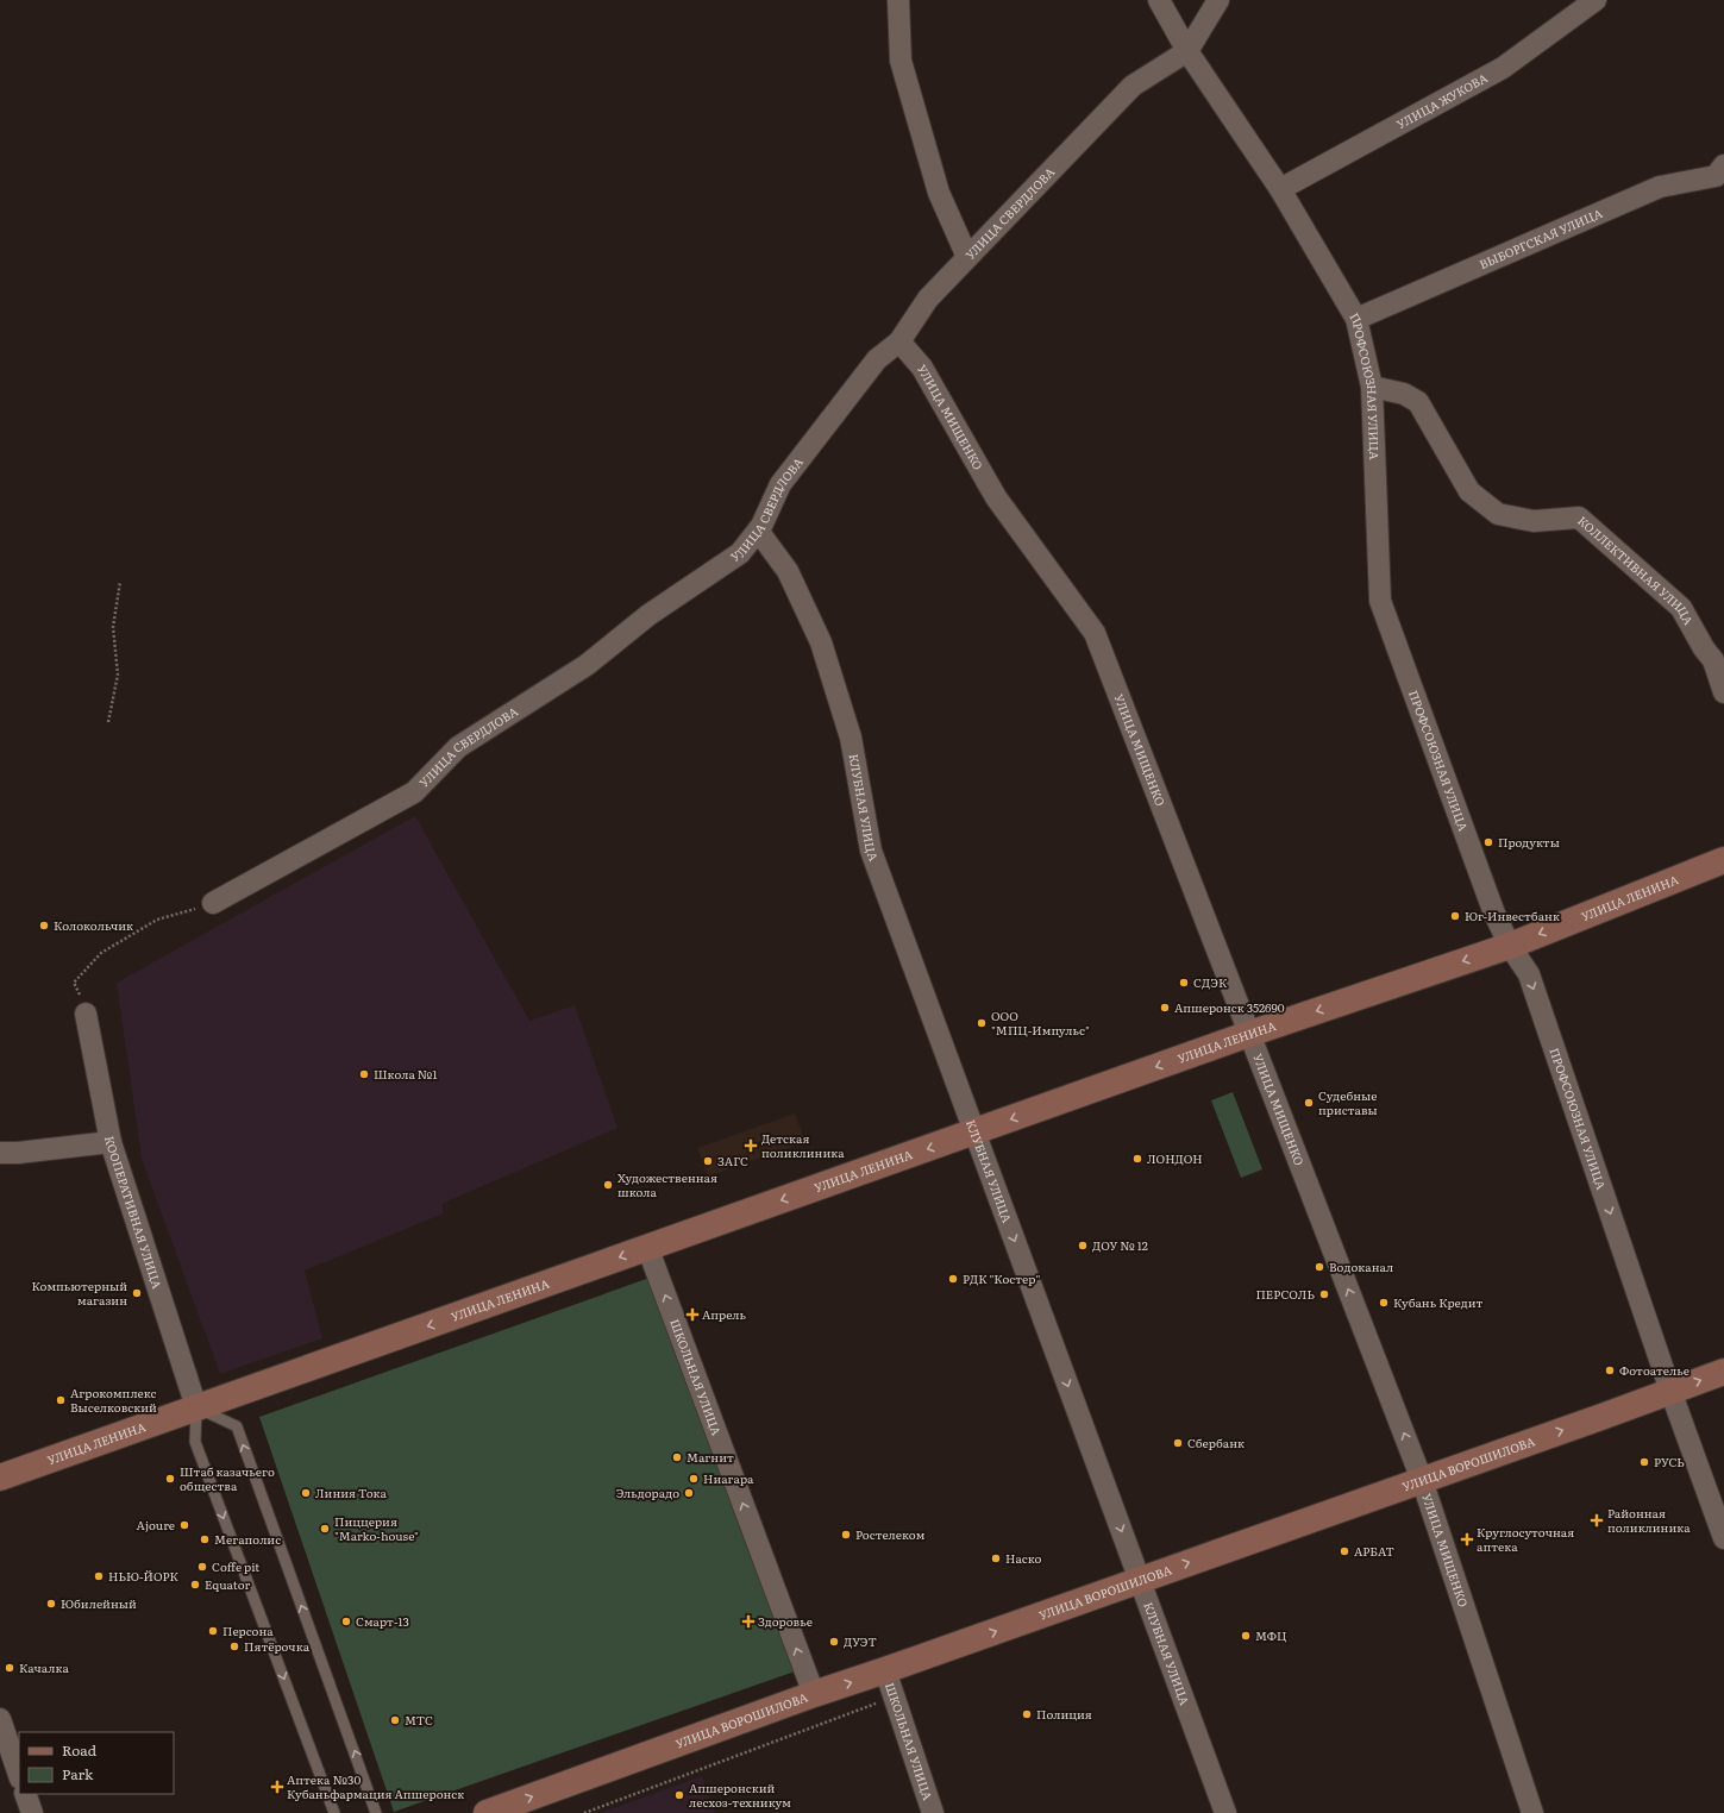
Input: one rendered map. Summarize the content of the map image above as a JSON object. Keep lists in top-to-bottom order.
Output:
{
  "streets": {
    "main road": ["УЛИЦА ЛЕНИНА", "УЛИЦА ВОРОШИЛОВА"],
    "street": [
      "УЛИЦА ЖУКОВА",
      "УЛИЦА СВЕРДЛОВА",
      "ВЫБОРГСКАЯ УЛИЦА",
      "ПРОФСОЮЗНАЯ УЛИЦА",
      "УЛИЦА МИЩЕНКО",
      "КОЛЛЕКТИВНАЯ УЛИЦА",
      "КЛУБНАЯ УЛИЦА",
      "КООПЕРАТИВНАЯ УЛИЦА",
      "ШКОЛЬНАЯ УЛИЦА"
    ]
  },
  "crossings": [
    ["УЛИЦА ЖУКОВА", "ПРОФСОЮЗНАЯ УЛИЦА"],
    ["УЛИЦА СВЕРДЛОВА", "ПРОФСОЮЗНАЯ УЛИЦА"],
    ["УЛИЦА СВЕРДЛОВА", "УЛИЦА МИЩЕНКО"],
    ["УЛИЦА СВЕРДЛОВА", "КЛУБНАЯ УЛИЦА"],
    ["ВЫБОРГСКАЯ УЛИЦА", "ПРОФСОЮЗНАЯ УЛИЦА"],
    ["ПРОФСОЮЗНАЯ УЛИЦА", "КОЛЛЕКТИВНАЯ УЛИЦА"],
    ["ПРОФСОЮЗНАЯ УЛИЦА", "УЛИЦА ЛЕНИНА"],
    ["ПРОФСОЮЗНАЯ УЛИЦА", "УЛИЦА ВОРОШИЛОВА"],
    ["УЛИЦА МИЩЕНКО", "УЛИЦА ЛЕНИНА"],
    ["УЛИЦА МИЩЕНКО", "УЛИЦА ВОРОШИЛОВА"],
    ["КЛУБНАЯ УЛИЦА", "УЛИЦА ЛЕНИНА"],
    ["КЛУБНАЯ УЛИЦА", "УЛИЦА ВОРОШИЛОВА"],
    ["УЛИЦА ЛЕНИНА", "КООПЕРАТИВНАЯ УЛИЦА"],
    ["УЛИЦА ЛЕНИНА", "ШКОЛЬНАЯ УЛИЦА"],
    ["ШКОЛЬНАЯ УЛИЦА", "УЛИЦА ВОРОШИЛОВА"]
  ],
  "one_way": [
    "УЛИЦА ЛЕНИНА",
    "КООПЕРАТИВНАЯ УЛИЦА",
    "ШКОЛЬНАЯ УЛИЦА",
    "УЛИЦА ВОРОШИЛОВА"
  ],
  "places": {
    "other": [
      "Продукты",
      "Юг-Инвестбанк",
      "Колокольчик",
      "СДЭК",
      "Апшеронск 352690",
      "ООО \"МПЦ-Импульс\"",
      "Школа №1",
      "Судебные приставы",
      "ЛОНДОН",
      "ЗАГС",
      "Художественная школа",
      "ДОУ № 12",
      "Водоканал",
      "РДК \"Костер\"",
      "Компьютерный магазин",
      "ПЕРСОЛЬ",
      "Кубань Кредит",
      "Фотоателье",
      "Агрокомплекс Выселковский",
      "Сбербанк",
      "Магнит",
      "РУСЬ",
      "Штаб казачьего общества",
      "Ниагара",
      "Линия Тока",
      "Эльдорадо",
      "Ajoure",
      "Пиццерия \"Marko-house\"",
      "Ростелеком",
      "Мегаполис",
      "АРБАТ",
      "Наско",
      "Coffe pit",
      "НЬЮ-ЙОРК",
      "Equator",
      "Юбилейный",
      "Смарт-13",
      "Персона",
      "МФЦ",
      "ДУЭТ",
      "Пятёрочка",
      "Качалка",
      "Полиция",
      "МТС",
      "Апшеронский лесхоз-техникум"
    ],
    "health": [
      "Детская поликлиника",
      "Апрель",
      "Районная поликлиника",
      "Круглосуточная аптека",
      "Здоровье",
      "Аптека №30 Кубаньфармация Апшеронск"
    ]
  },
  "legend": ["Road", "Park"]
}
